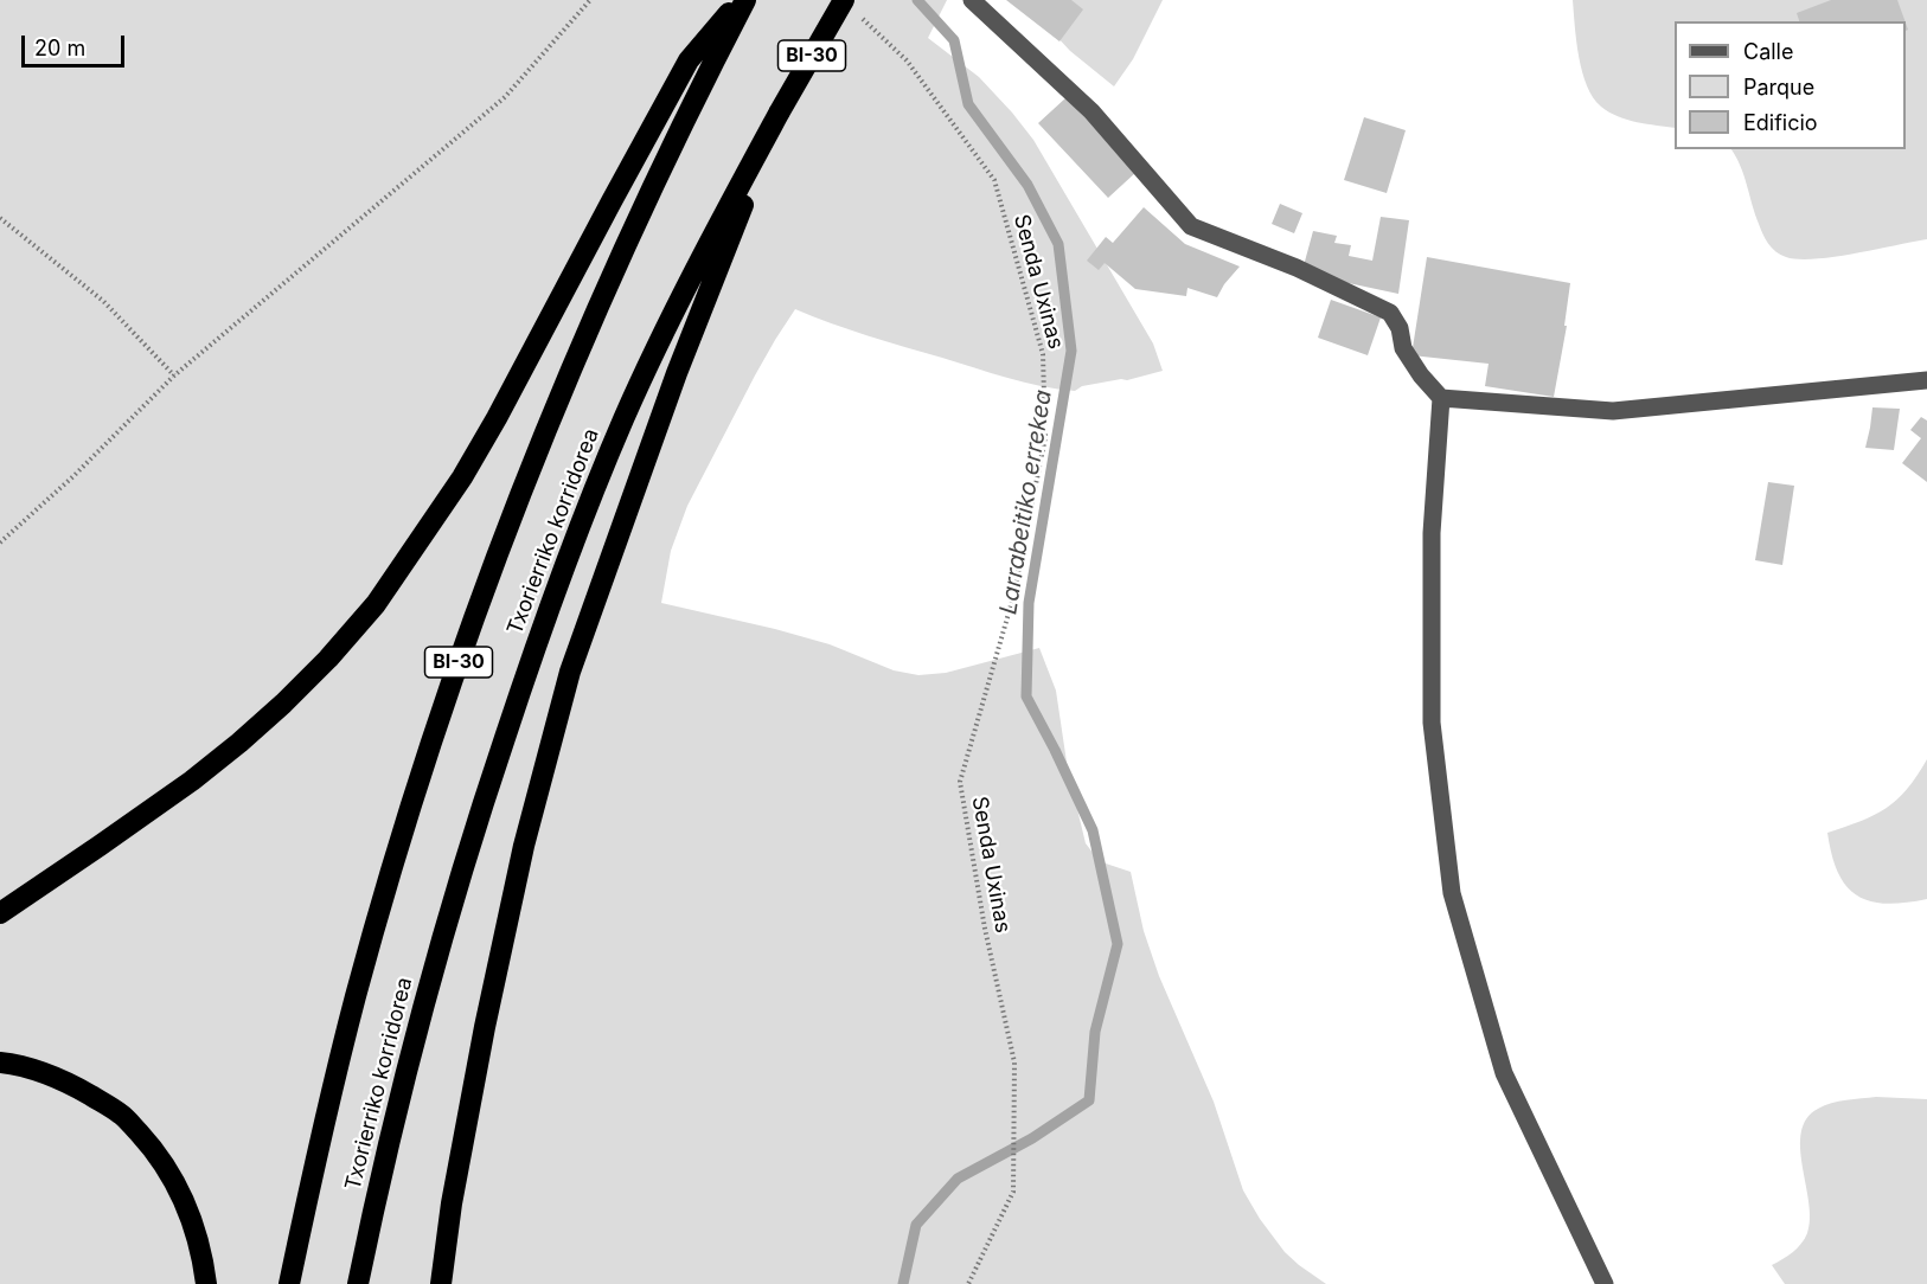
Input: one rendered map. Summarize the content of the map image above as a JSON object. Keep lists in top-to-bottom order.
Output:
{
  "streets": {
    "highway": ["BI-30", "Txorierriko korridorea"],
    "path": ["Senda Uxinas"]
  },
  "water": ["Larrabeitiko errekea"],
  "legend": ["Calle", "Parque", "Edificio"],
  "scale_bar": "20 m"
}
